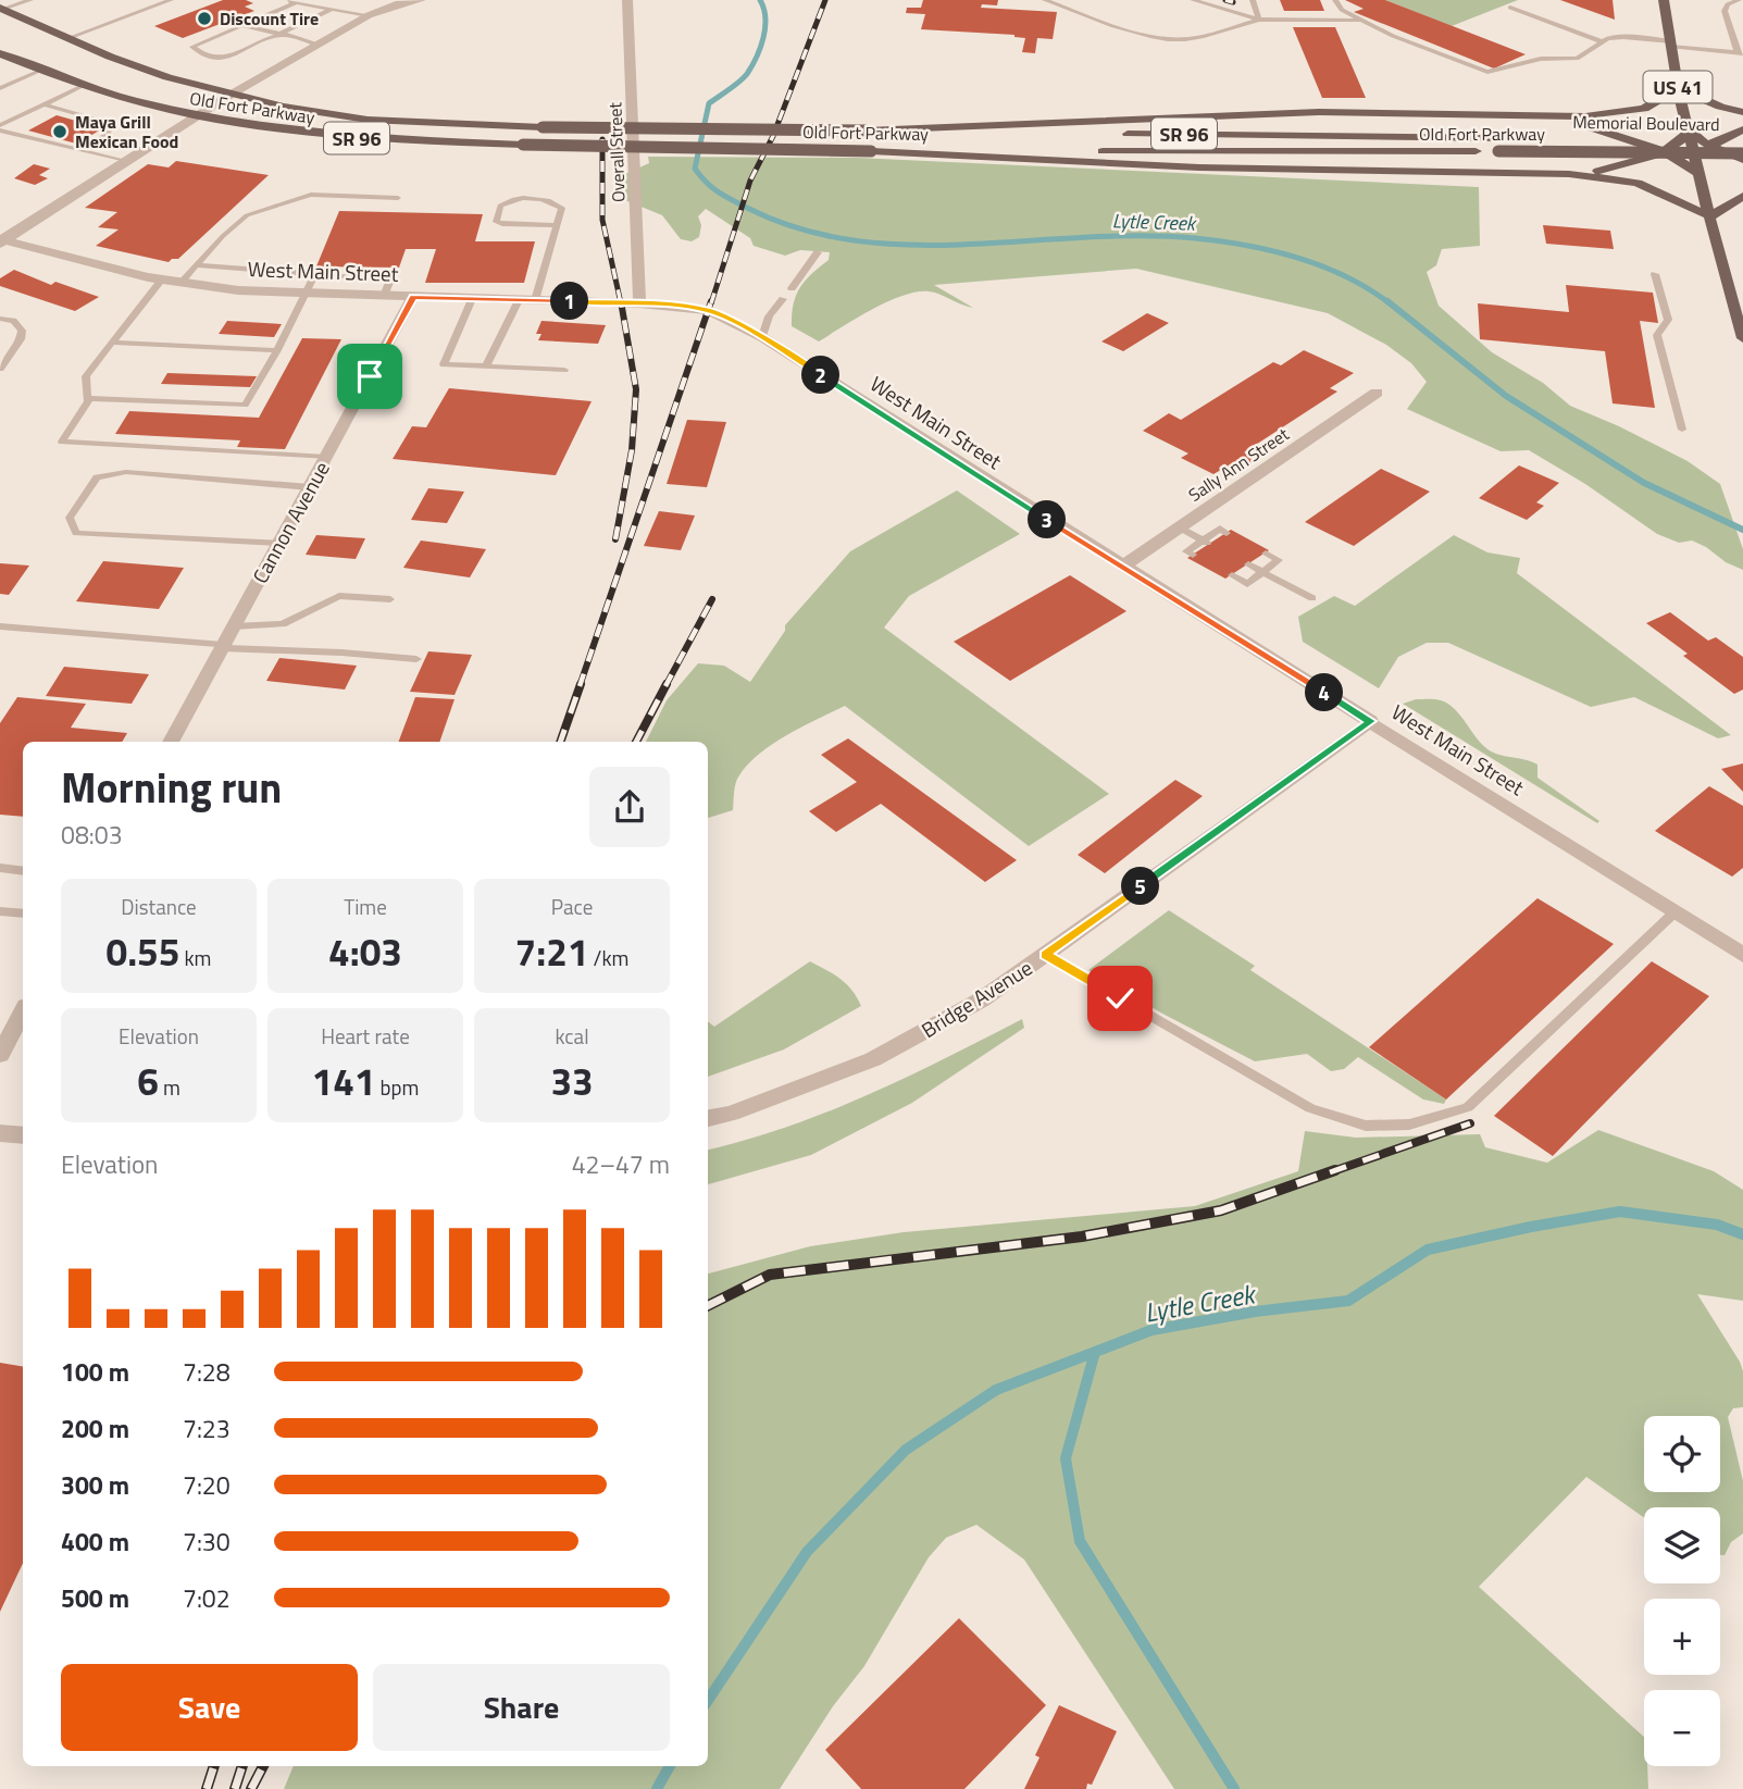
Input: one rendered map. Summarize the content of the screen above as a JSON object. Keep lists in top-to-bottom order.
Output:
{
  "streets": {
    "main road": [
      "US 41",
      "Old Fort Parkway",
      "Memorial Boulevard",
      "SR 96"
    ],
    "street": [
      "Overall Street",
      "West Main Street",
      "Sally Ann Street",
      "Cannon Avenue",
      "Bridge Avenue"
    ]
  },
  "crossings": [
    ["Old Fort Parkway", "Memorial Boulevard"],
    ["Overall Street", "West Main Street"],
    ["West Main Street", "Sally Ann Street"],
    ["West Main Street", "Cannon Avenue"],
    ["West Main Street", "Bridge Avenue"]
  ],
  "water": ["Lytle Creek"],
  "places": ["Discount Tire", "Maya Grill Mexican Food"],
  "page": {
    "pins": [
      "1",
      "2",
      "3",
      "4",
      "5"
    ],
    "heading": ["Morning run", "08:03"],
    "stats": [
      ["Distance", "0.55 km"],
      ["Time", "4:03"],
      ["Pace", "7:21 /km"],
      ["Elevation", "6 m"],
      ["Heart rate", "141 bpm"],
      ["kcal", "33"]
    ],
    "chart": ["Elevation", "42–47 m"],
    "list": [
      {
        "name": "100 m",
        "note": "7:28"
      },
      {
        "name": "200 m",
        "note": "7:23"
      },
      {
        "name": "300 m",
        "note": "7:20"
      },
      {
        "name": "400 m",
        "note": "7:30"
      },
      {
        "name": "500 m",
        "note": "7:02"
      }
    ],
    "map_buttons": ["+", "−"],
    "buttons": ["Save", "Share"]
  }
}
